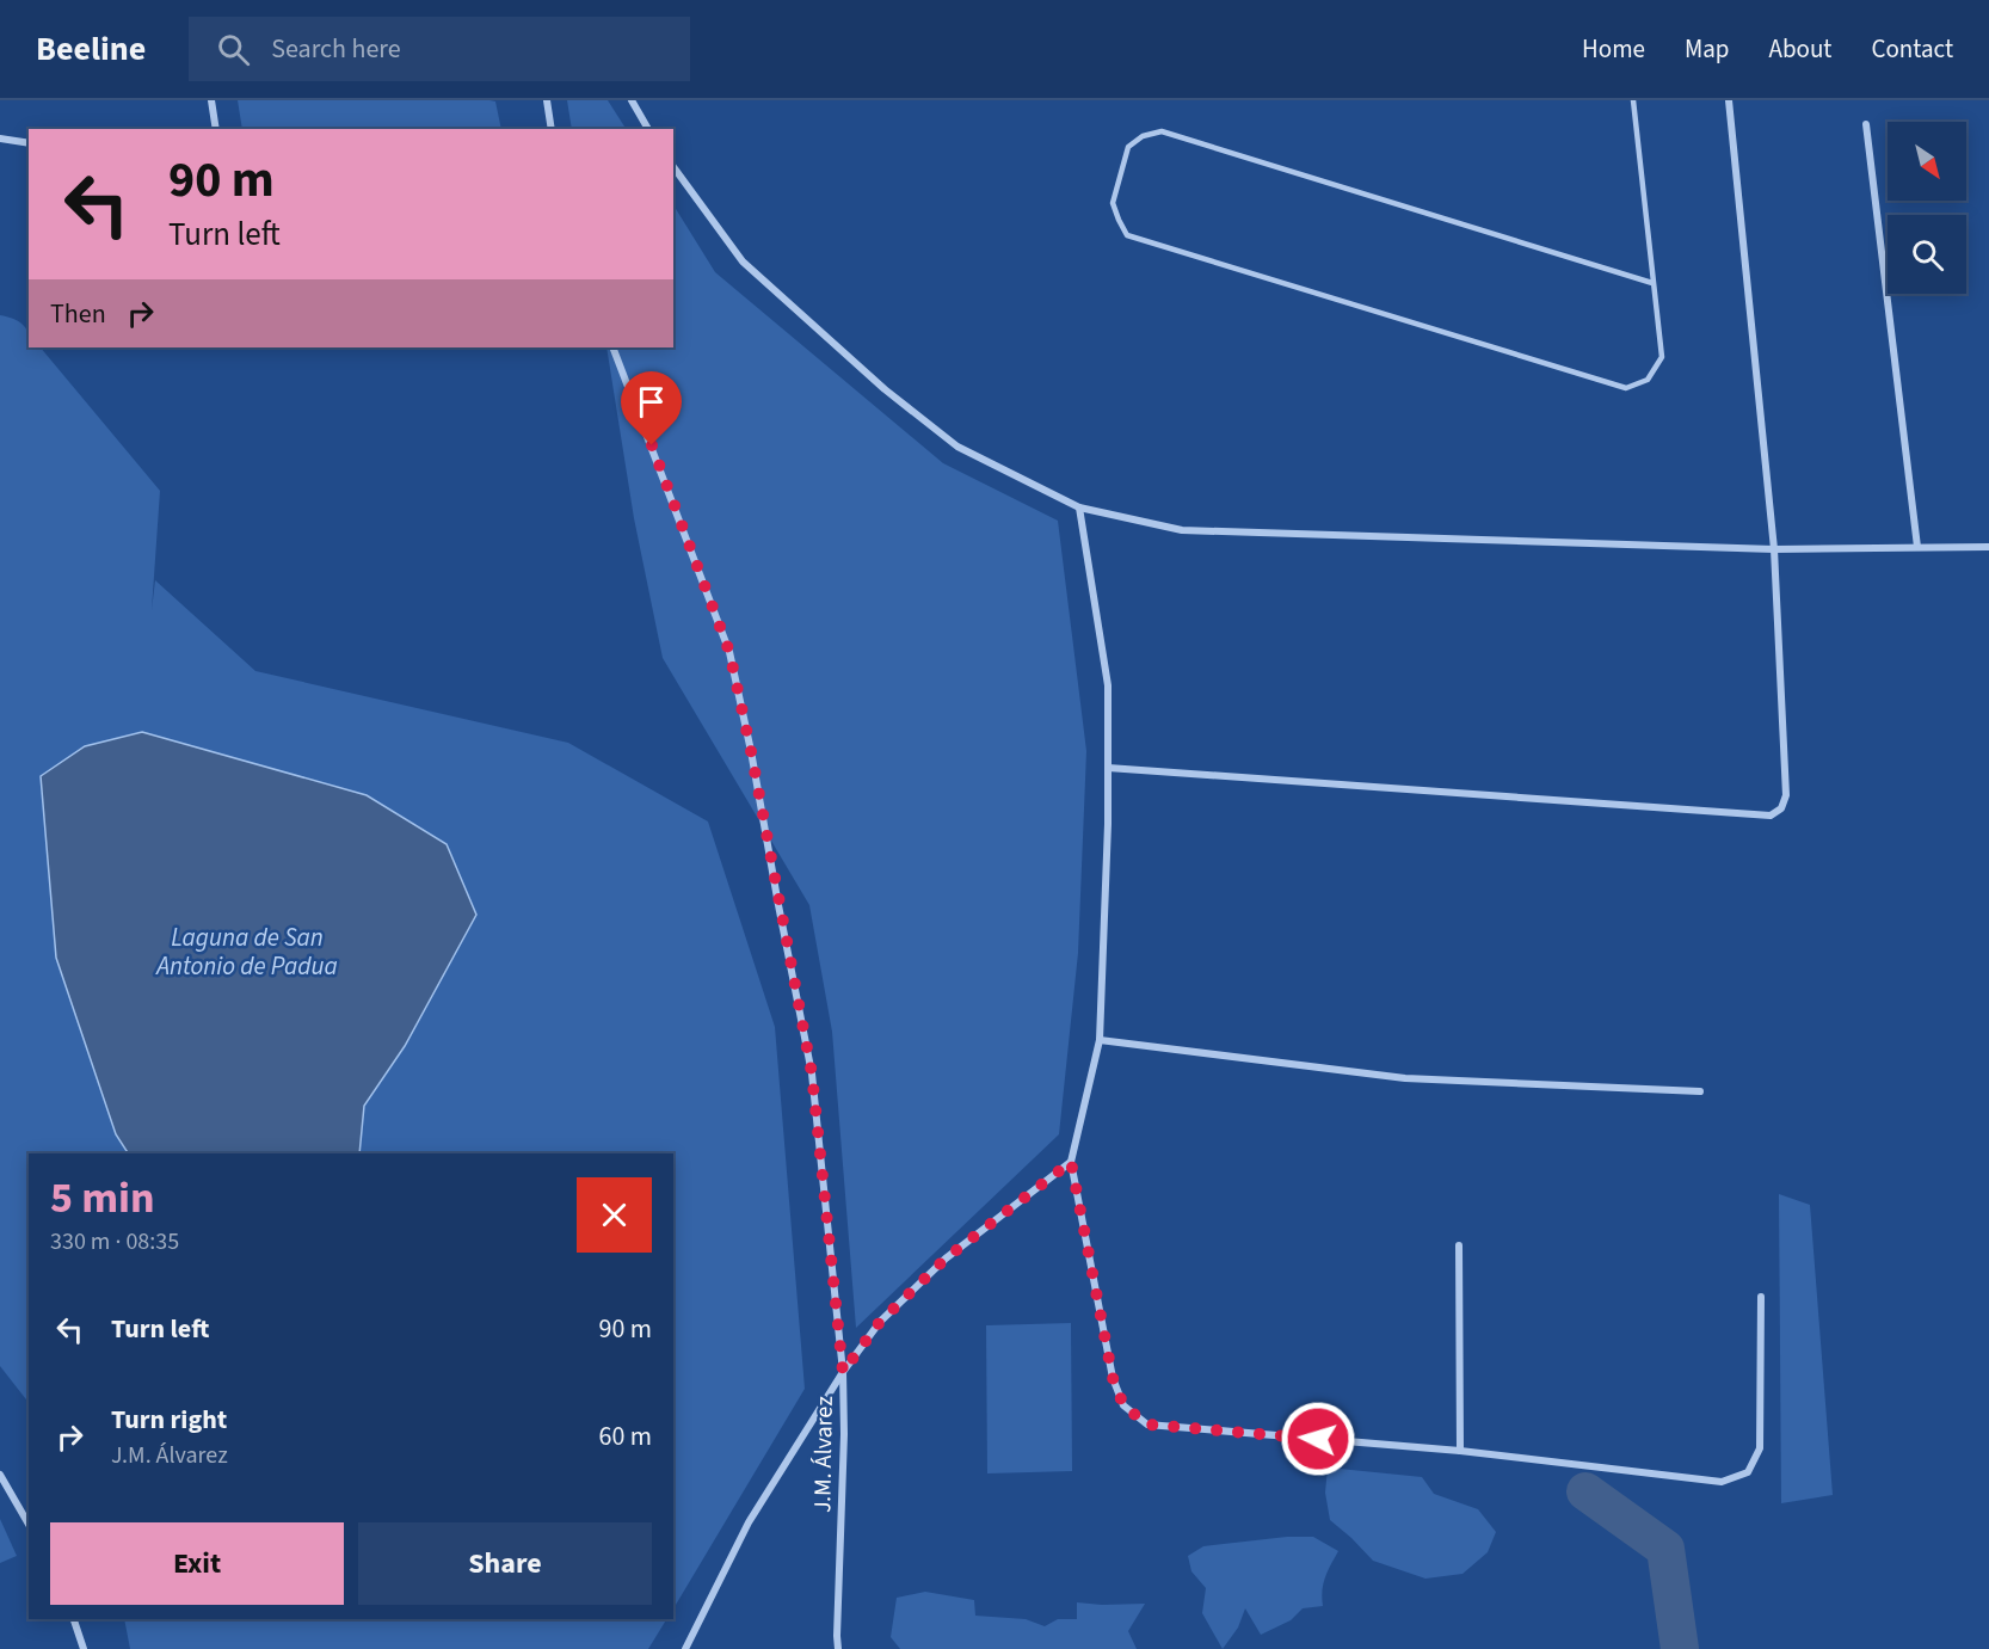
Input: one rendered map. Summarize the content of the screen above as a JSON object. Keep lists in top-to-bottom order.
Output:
{
  "streets": {
    "street": ["J.M. Álvarez"]
  },
  "water": ["Laguna de San Antonio de Padua"],
  "north": "bottom right",
  "page": {
    "header": "Beeline",
    "search": "Search here",
    "nav": [
      "Home",
      "Map",
      "About",
      "Contact"
    ],
    "turn": ["90 m", "Turn left"],
    "then": "Then",
    "heading": ["5 min", "330 m · 08:35"],
    "list": [
      {
        "name": "Turn left",
        "value": "90 m"
      },
      {
        "name": "Turn right",
        "note": "J.M. Álvarez",
        "value": "60 m"
      }
    ],
    "buttons": ["Exit", "Share"]
  }
}
